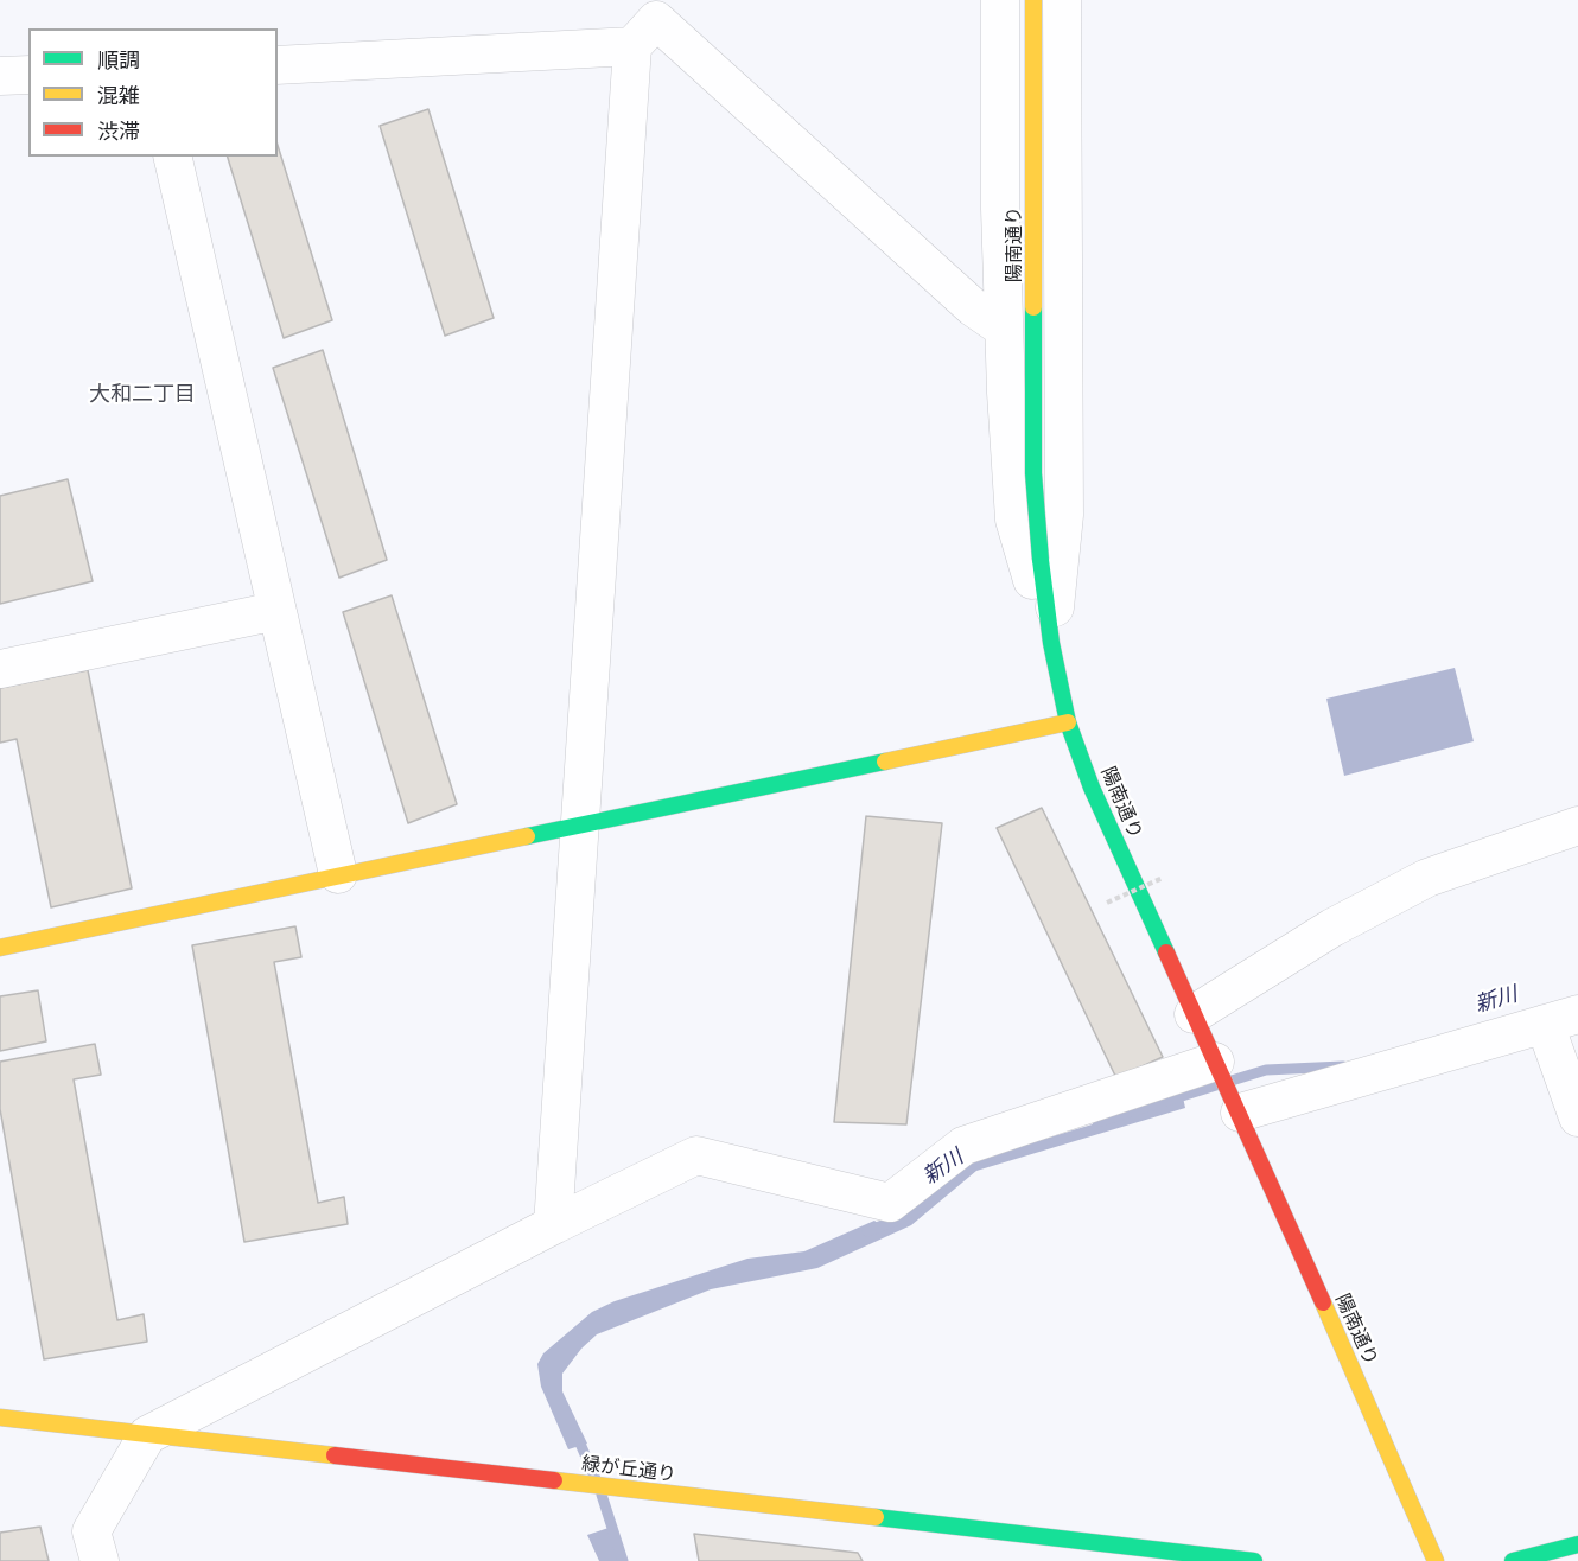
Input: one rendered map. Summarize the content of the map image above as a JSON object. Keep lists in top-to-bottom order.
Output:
{
  "streets": {
    "street": ["陽南通り", "緑が丘通り"]
  },
  "districts": ["大和二丁目"],
  "water": ["新川"],
  "legend": ["順調", "混雑", "渋滞"]
}
